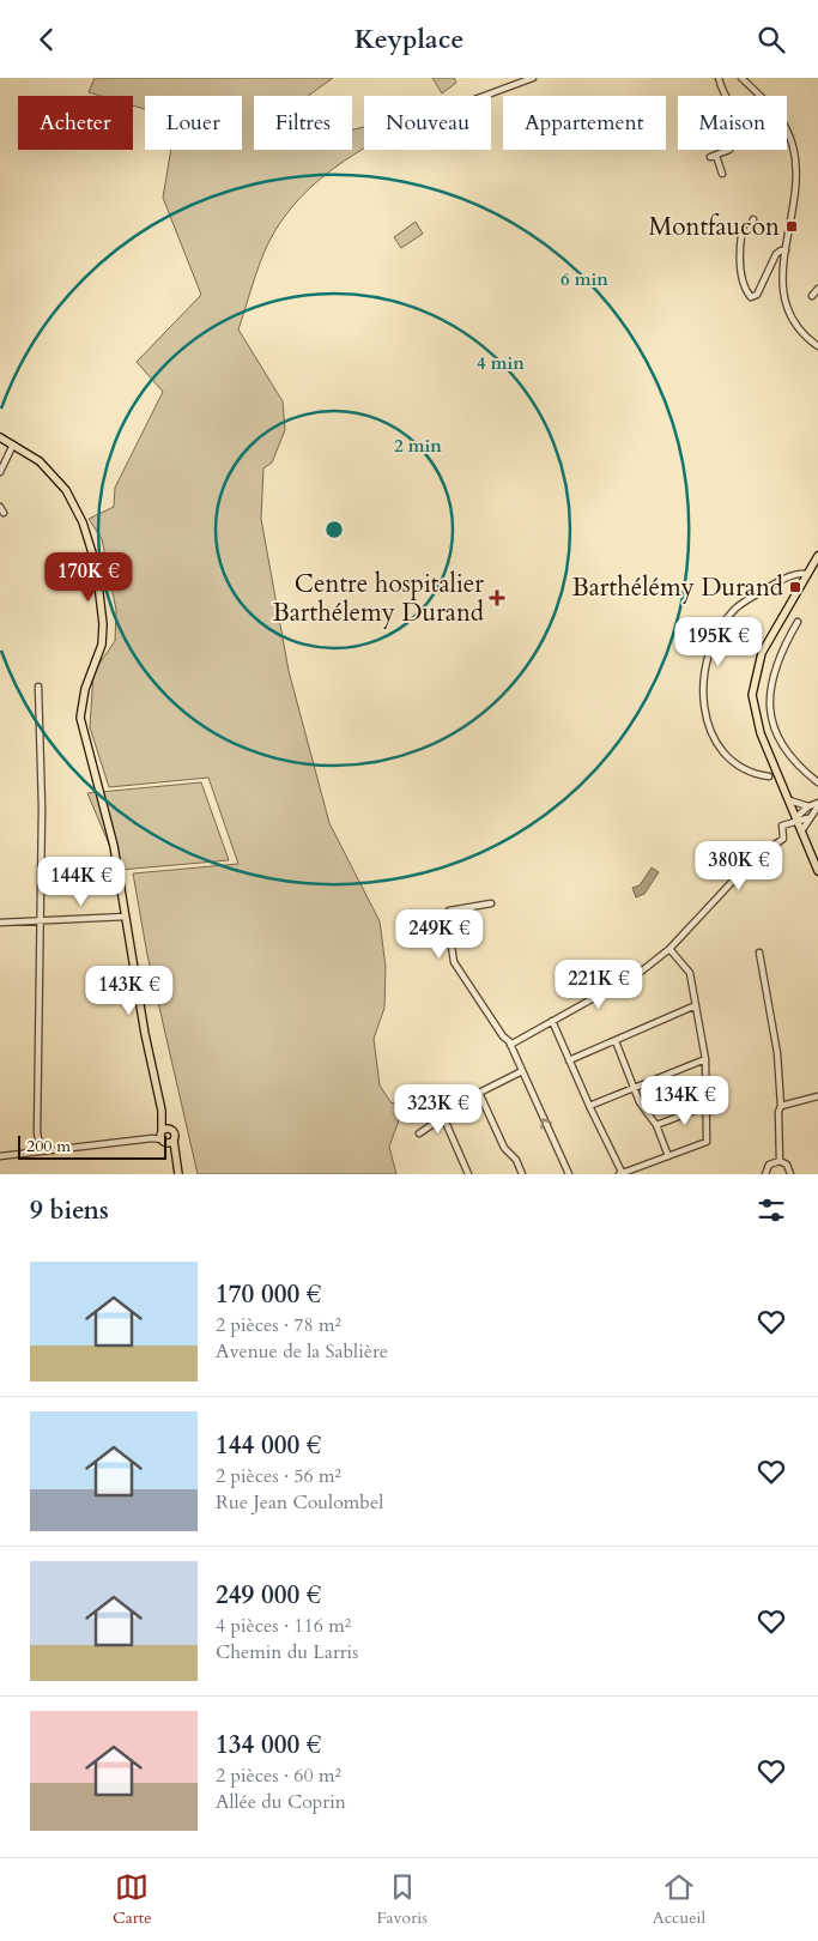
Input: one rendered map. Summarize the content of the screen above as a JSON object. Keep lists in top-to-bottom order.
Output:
{
  "places": {
    "transit": ["Montfaucon", "Barthélémy Durand"],
    "health": ["Centre hospitalier Barthélemy Durand"]
  },
  "scale_bar": "200 m",
  "page": {
    "header": "Keyplace",
    "chip": [
      "Acheter",
      "Louer",
      "Filtres",
      "Nouveau",
      "Appartement",
      "Maison"
    ],
    "price": [
      "170K €",
      "195K €",
      "380K €",
      "144K €",
      "249K €",
      "221K €",
      "143K €",
      "134K €",
      "323K €"
    ],
    "scale": "200 m",
    "heading": "9 biens",
    "list": [
      {
        "name": "170 000 €",
        "note": "2 pièces · 78 m² · Avenue de la Sablière"
      },
      {
        "name": "144 000 €",
        "note": "2 pièces · 56 m² · Rue Jean Coulombel"
      },
      {
        "name": "249 000 €",
        "note": "4 pièces · 116 m² · Chemin du Larris"
      },
      {
        "name": "134 000 €",
        "note": "2 pièces · 60 m² · Allée du Coprin"
      }
    ],
    "tabs": ["Carte", "Favoris", "Accueil"]
  },
  "rings": ["6 min", "4 min", "2 min"]
}
